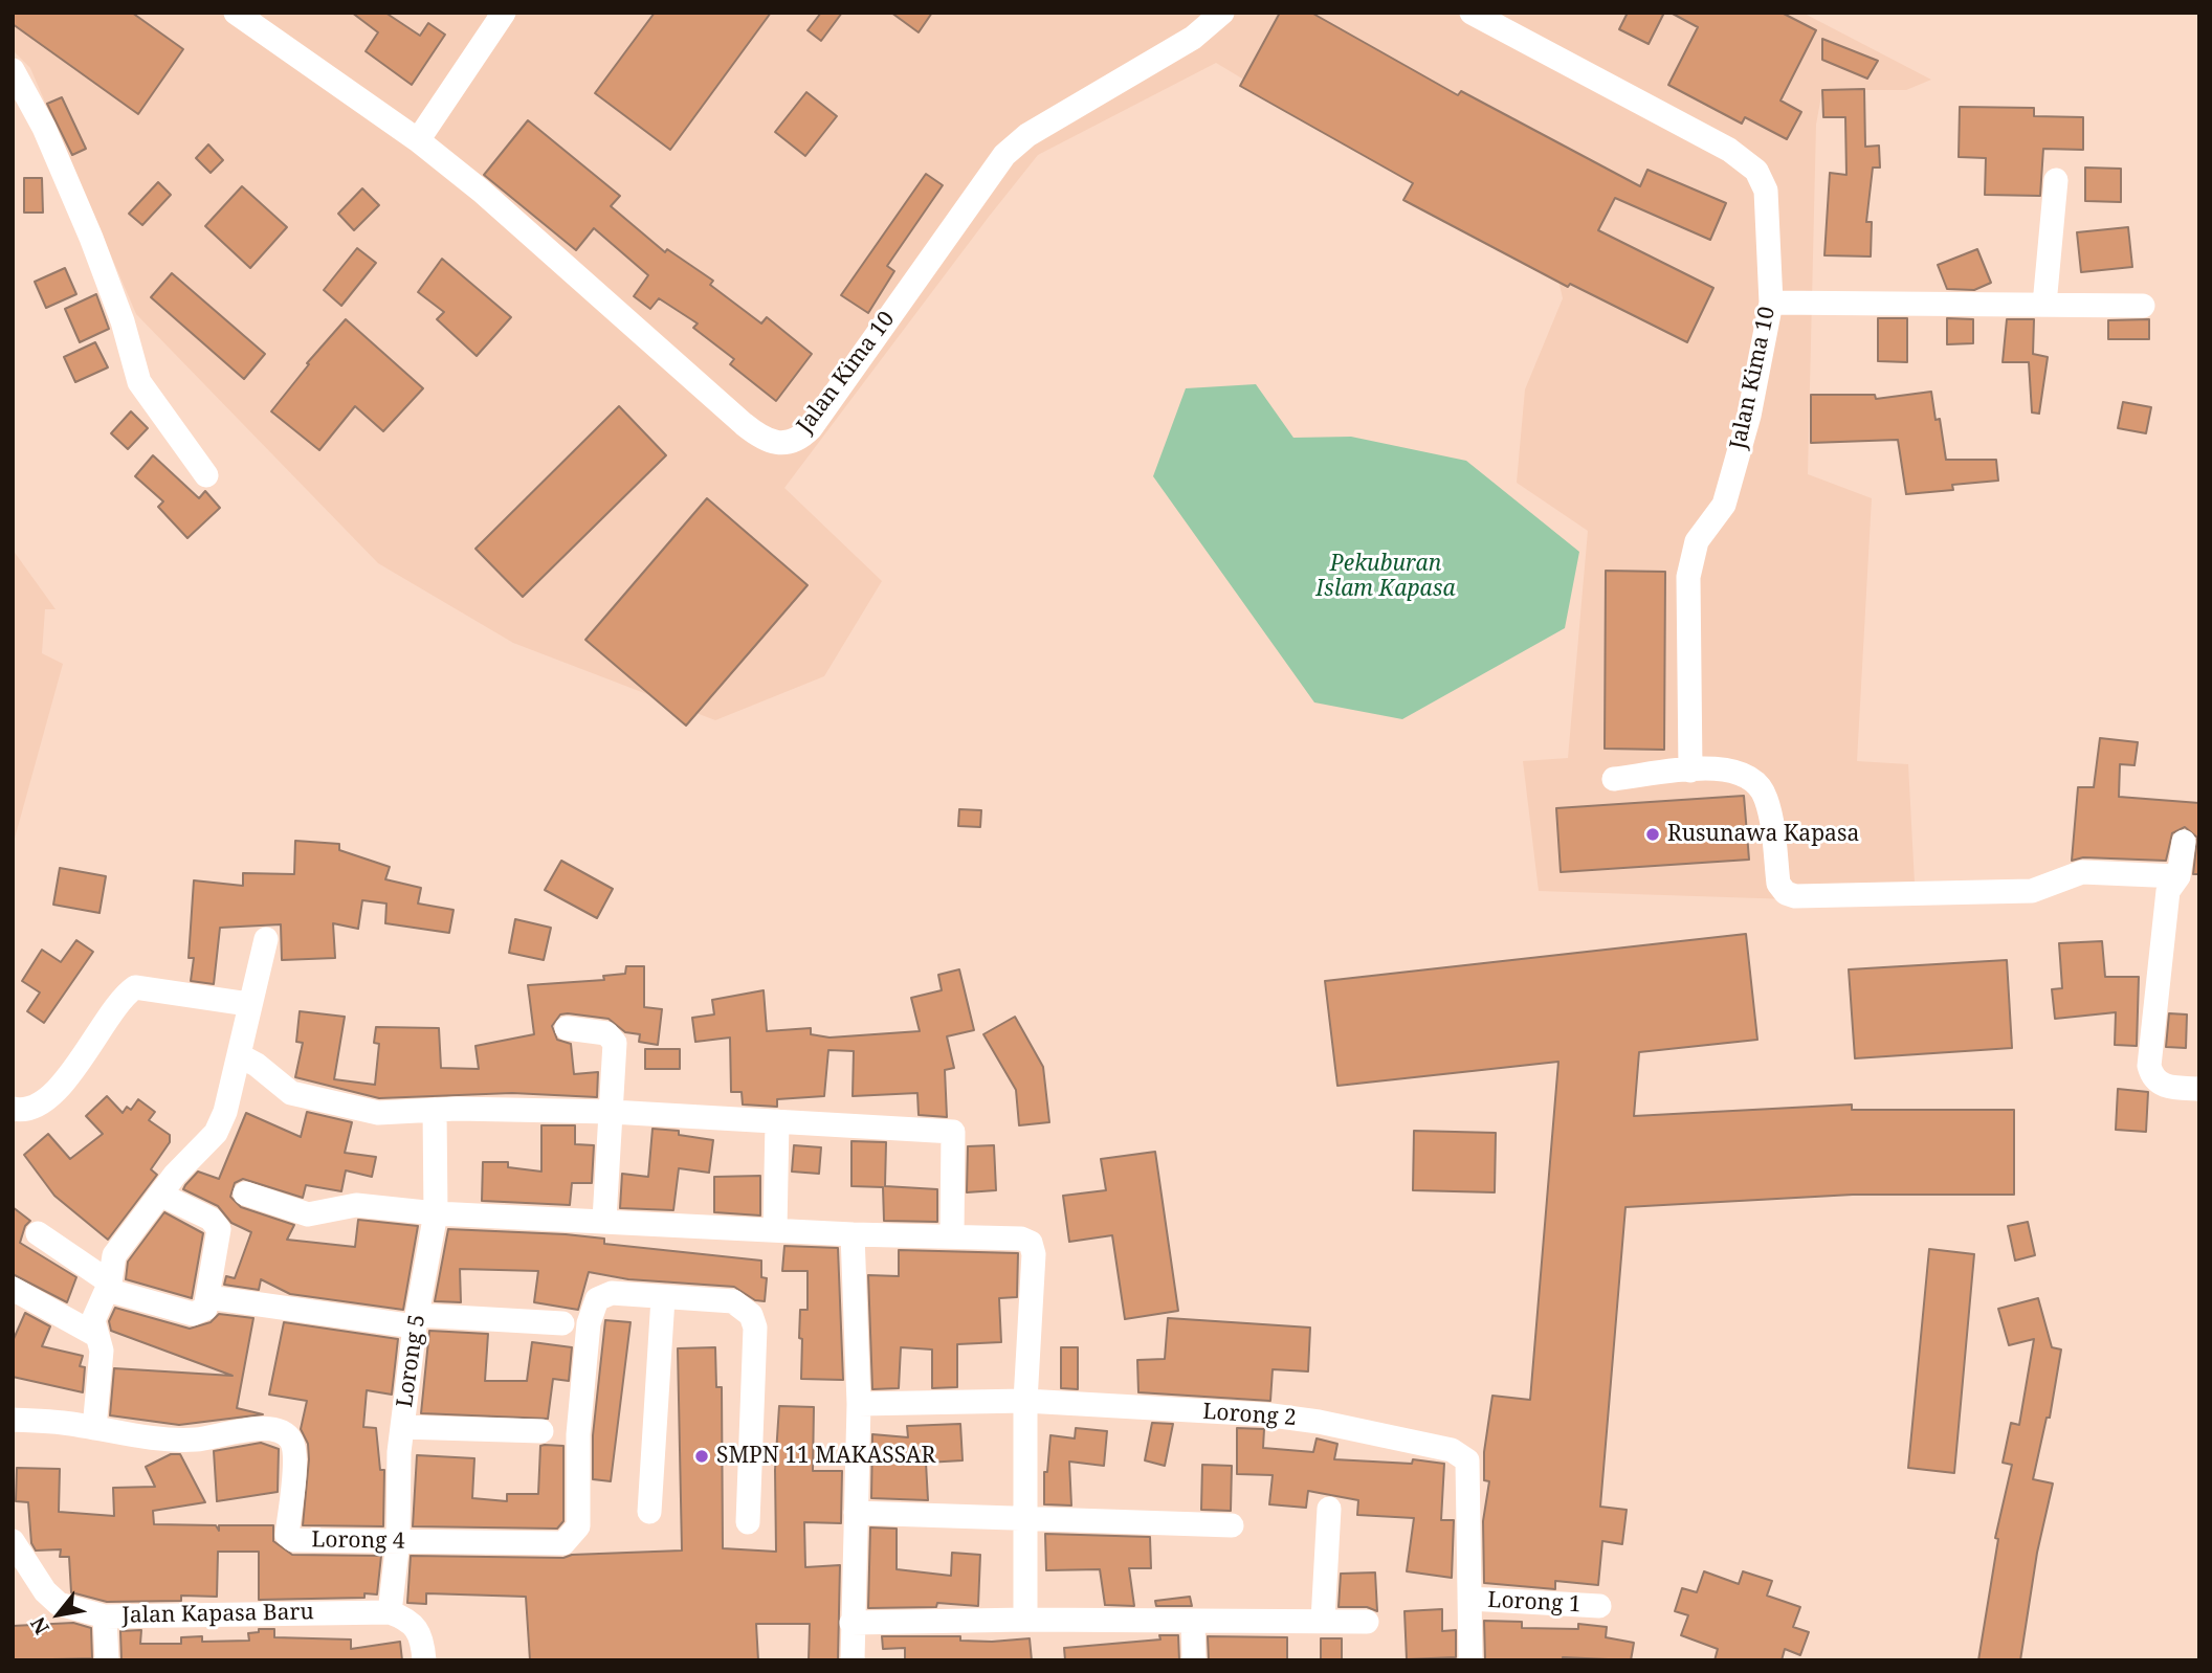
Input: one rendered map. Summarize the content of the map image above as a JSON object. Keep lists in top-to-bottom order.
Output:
{
  "streets": {
    "street": [
      "Jalan Kima 10",
      "Lorong 5",
      "Lorong 2",
      "Lorong 4",
      "Lorong 1",
      "Jalan Kapasa Baru"
    ]
  },
  "crossings": [
    ["Lorong 5", "Lorong 4"],
    ["Lorong 5", "Jalan Kapasa Baru"],
    ["Lorong 2", "Lorong 1"]
  ],
  "parks": ["Pekuburan Islam Kapasa"],
  "places": ["Rusunawa Kapasa", "SMPN 11 MAKASSAR"],
  "north": "bottom left"
}
